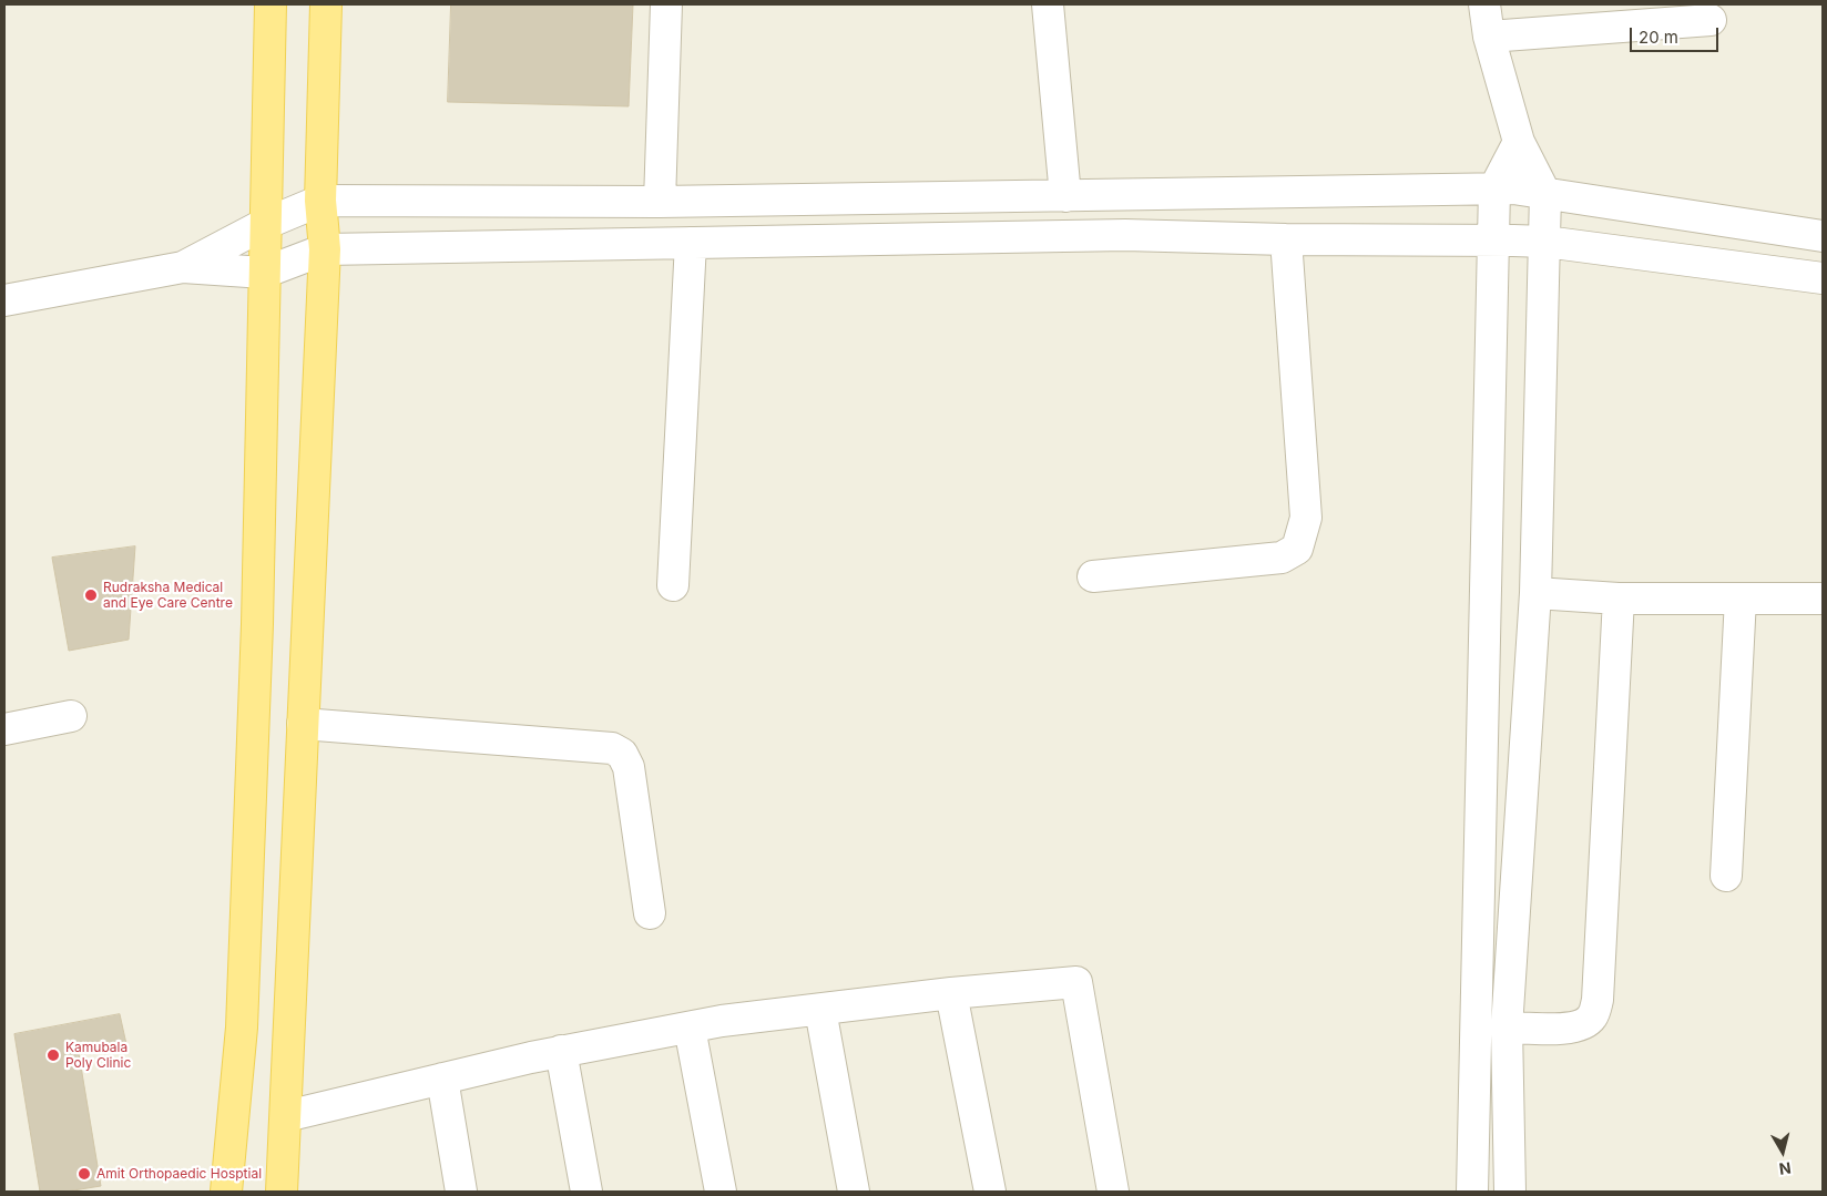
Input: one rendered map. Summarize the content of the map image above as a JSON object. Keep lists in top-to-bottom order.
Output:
{
  "places": ["Rudraksha Medical and Eye Care Centre", "Kamubala Poly Clinic", "Amit Orthopaedic Hosptial"],
  "scale_bar": "20 m",
  "north": "bottom"
}
